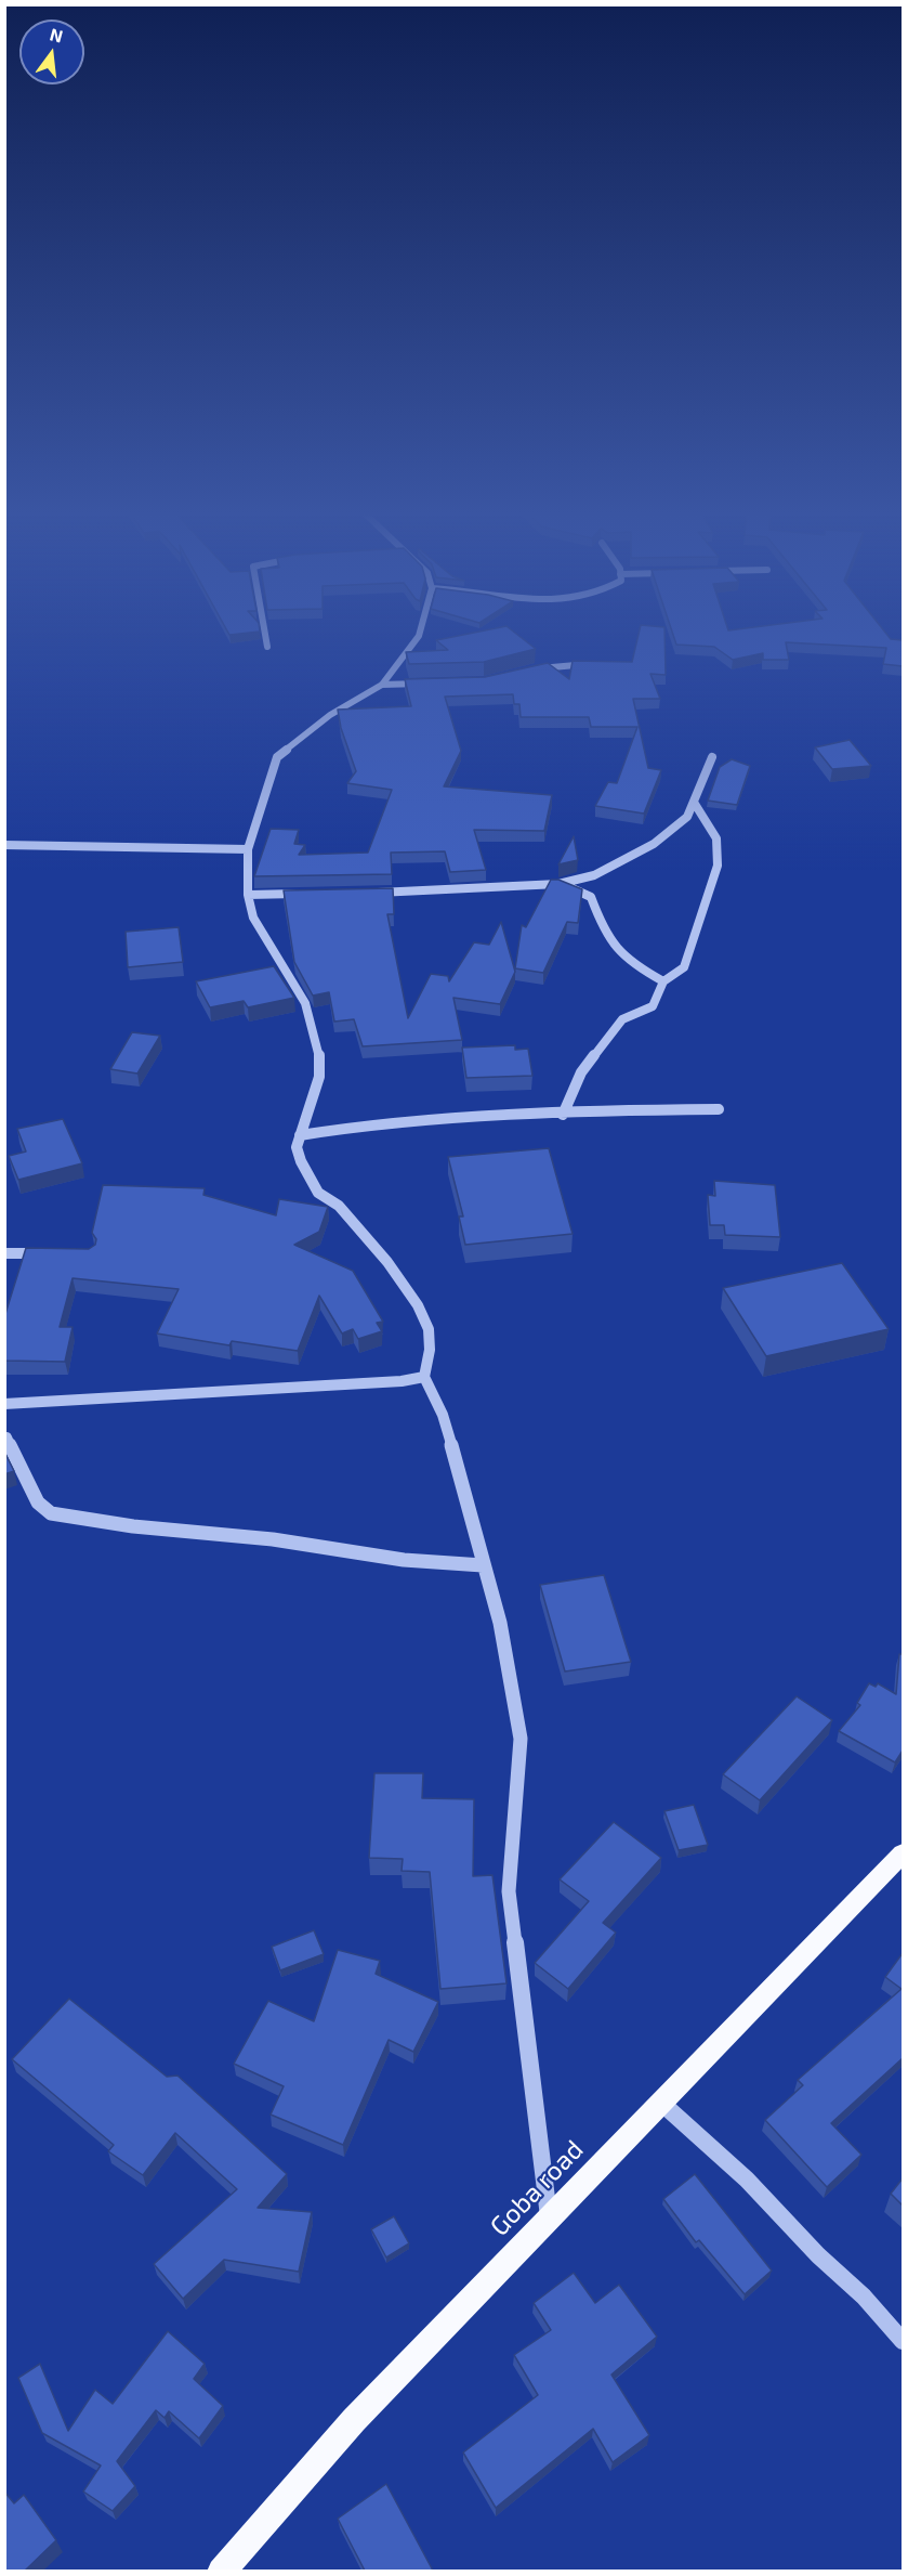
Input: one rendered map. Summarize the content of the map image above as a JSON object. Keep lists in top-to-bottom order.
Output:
{
  "streets": {
    "main road": ["Goba road"]
  },
  "north": "top"
}
